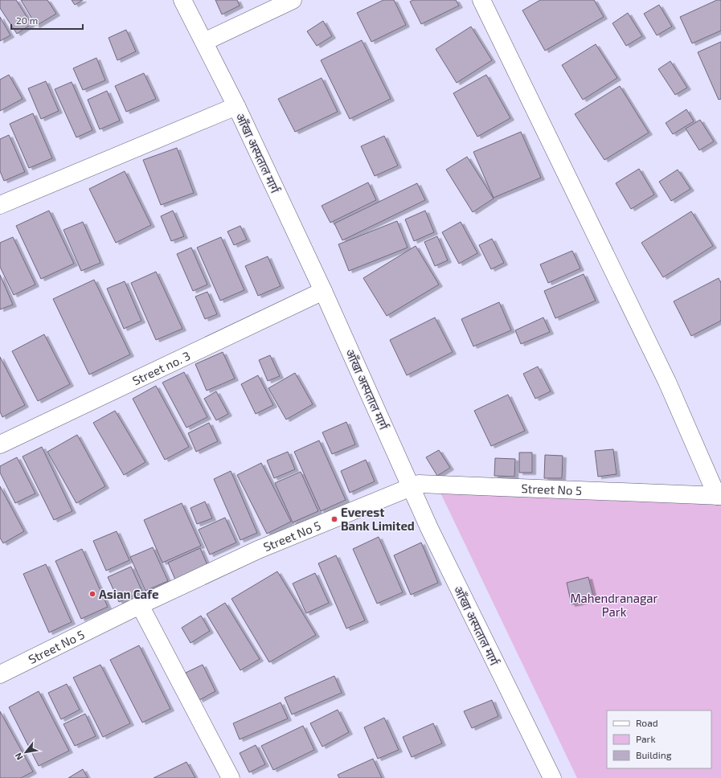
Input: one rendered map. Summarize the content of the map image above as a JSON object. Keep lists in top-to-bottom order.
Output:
{
  "streets": {
    "street": ["आँखा अस्पताल मार्ग", "Street no. 3", "Street No 5"]
  },
  "crossings": [
    ["आँखा अस्पताल मार्ग", "Street no. 3"],
    ["आँखा अस्पताल मार्ग", "Street No 5"]
  ],
  "parks": ["Mahendranagar Park"],
  "places": ["Everest Bank Limited", "Asian Cafe"],
  "legend": ["Road", "Park", "Building"],
  "scale_bar": "20 m",
  "north": "bottom left"
}
